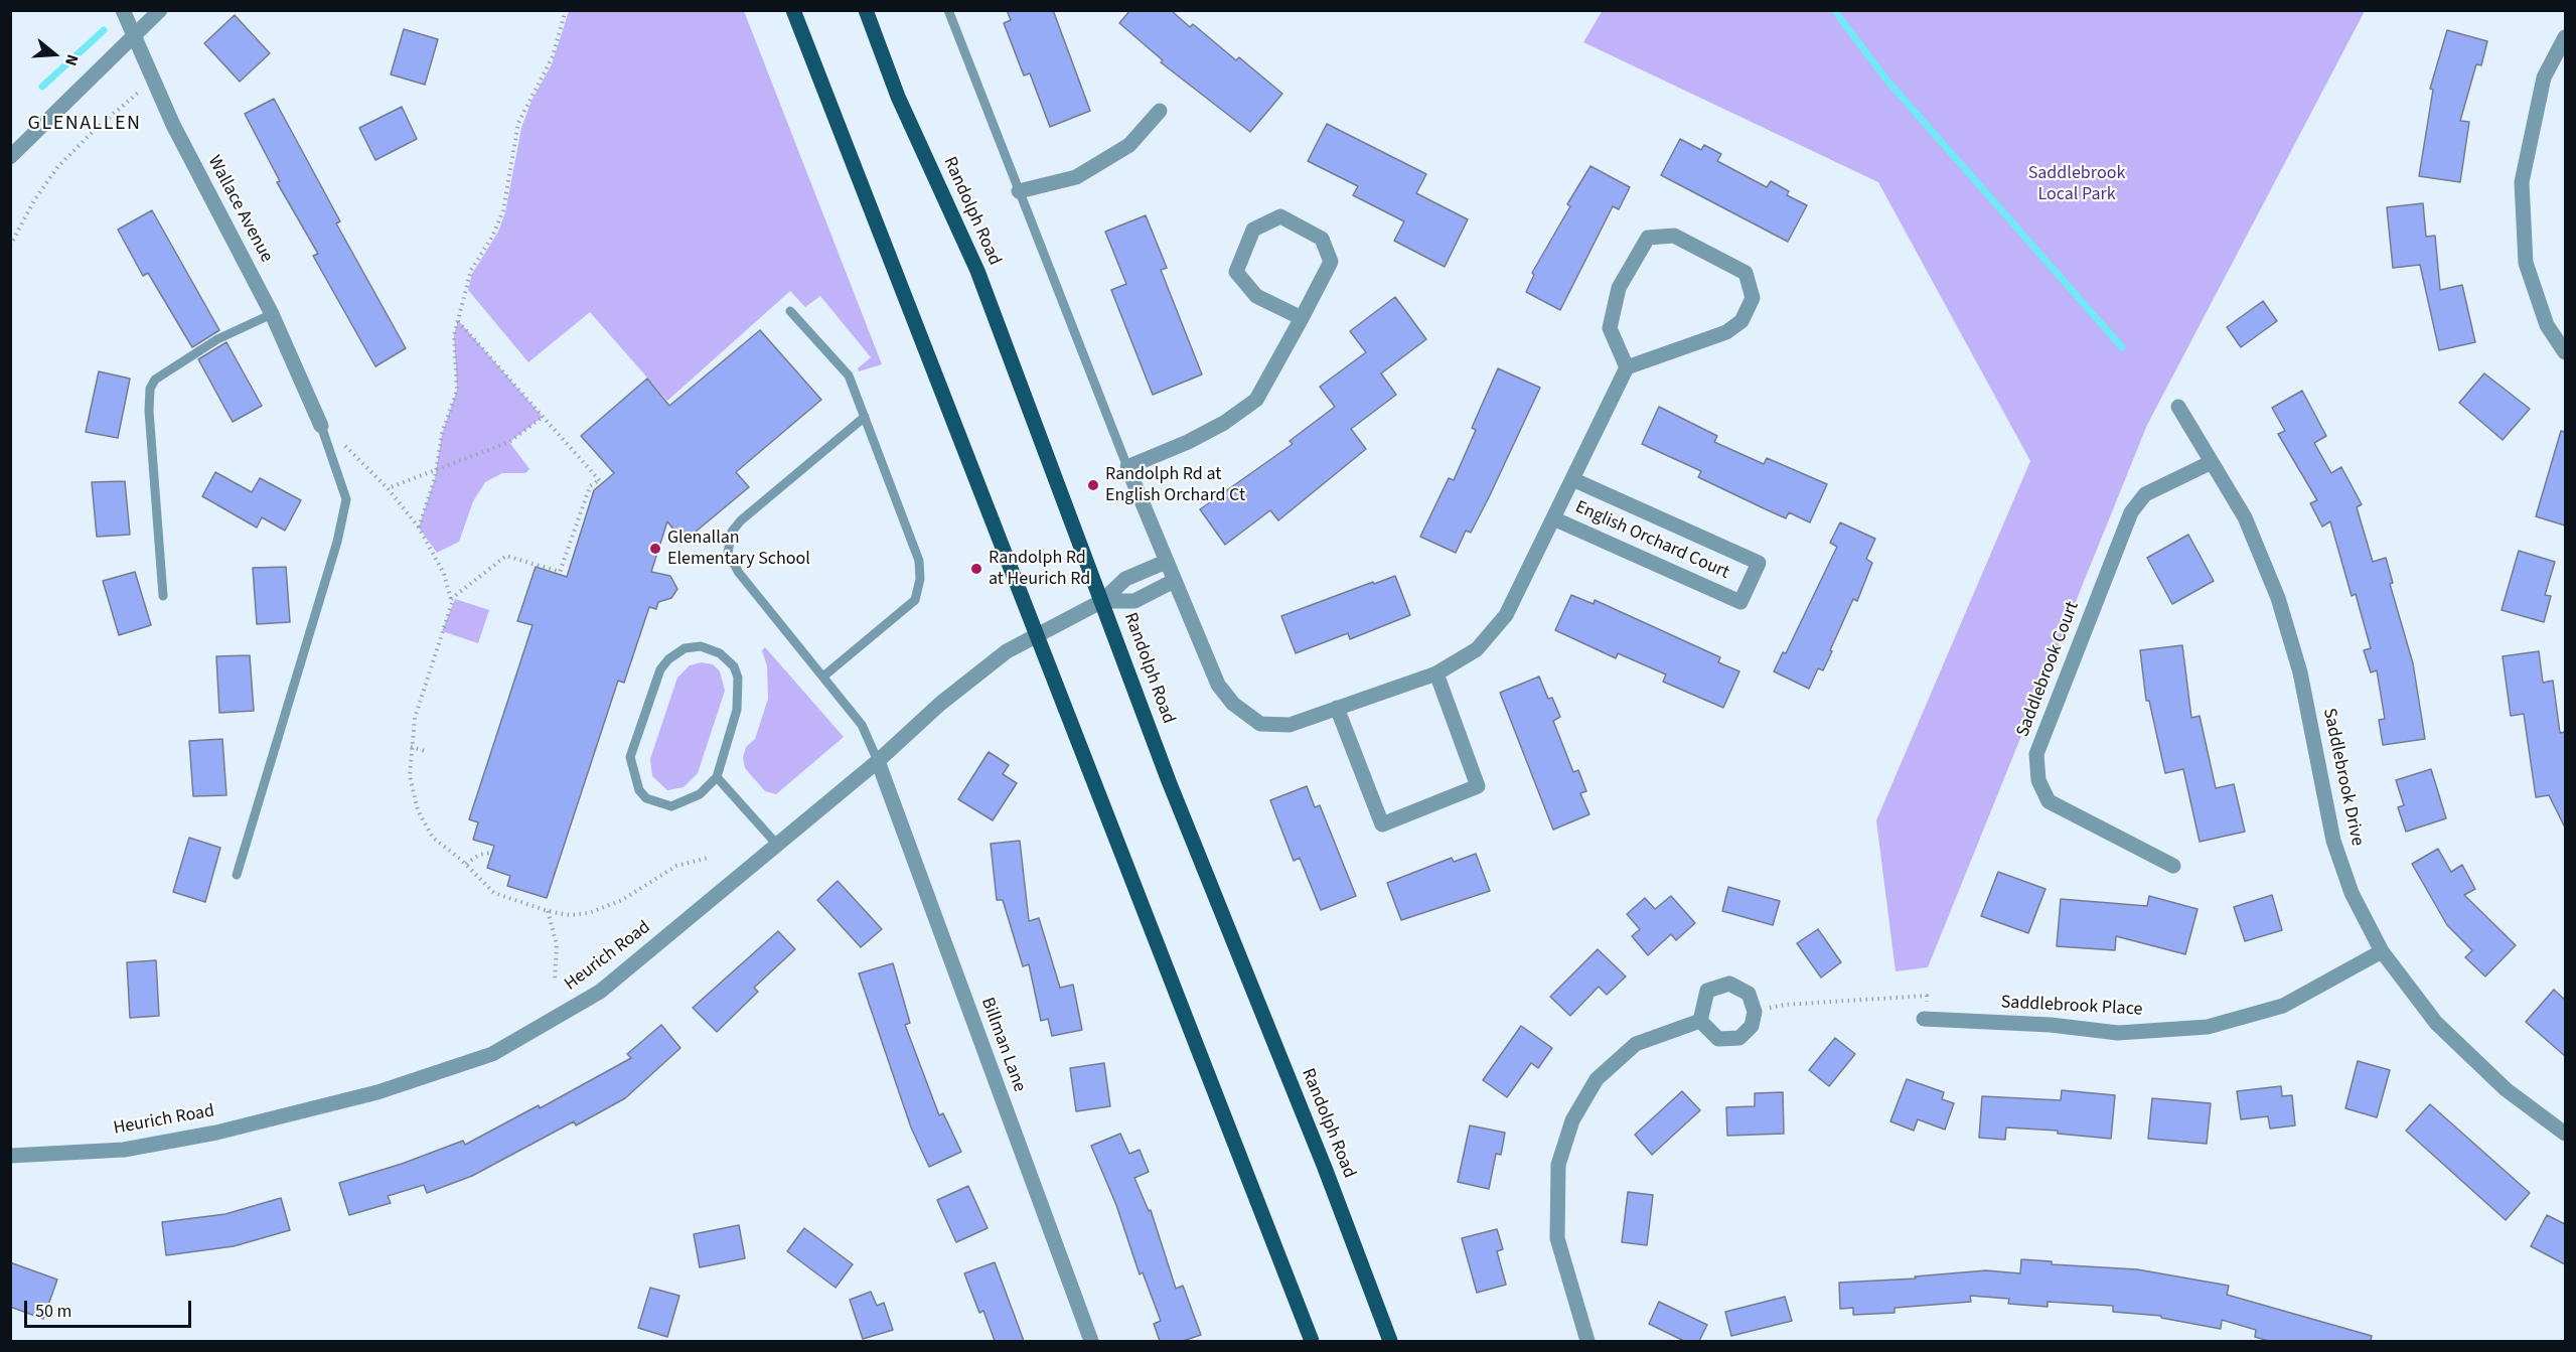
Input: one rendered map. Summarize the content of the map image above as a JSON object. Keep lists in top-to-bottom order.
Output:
{
  "streets": {
    "main road": ["Randolph Road"],
    "street": [
      "Wallace Avenue",
      "English Orchard Court",
      "Saddlebrook Court",
      "Saddlebrook Drive",
      "Heurich Road",
      "Saddlebrook Place",
      "Billman Lane"
    ]
  },
  "crossings": [
    ["Randolph Road", "Heurich Road"],
    ["Saddlebrook Court", "Saddlebrook Drive"],
    ["Saddlebrook Drive", "Saddlebrook Place"],
    ["Heurich Road", "Billman Lane"]
  ],
  "districts": ["GLENALLEN"],
  "parks": ["Saddlebrook Local Park"],
  "places": ["Randolph Rd at English Orchard Ct", "Glenallan Elementary School", "Randolph Rd at Heurich Rd"],
  "scale_bar": "50 m",
  "north": "right"
}
